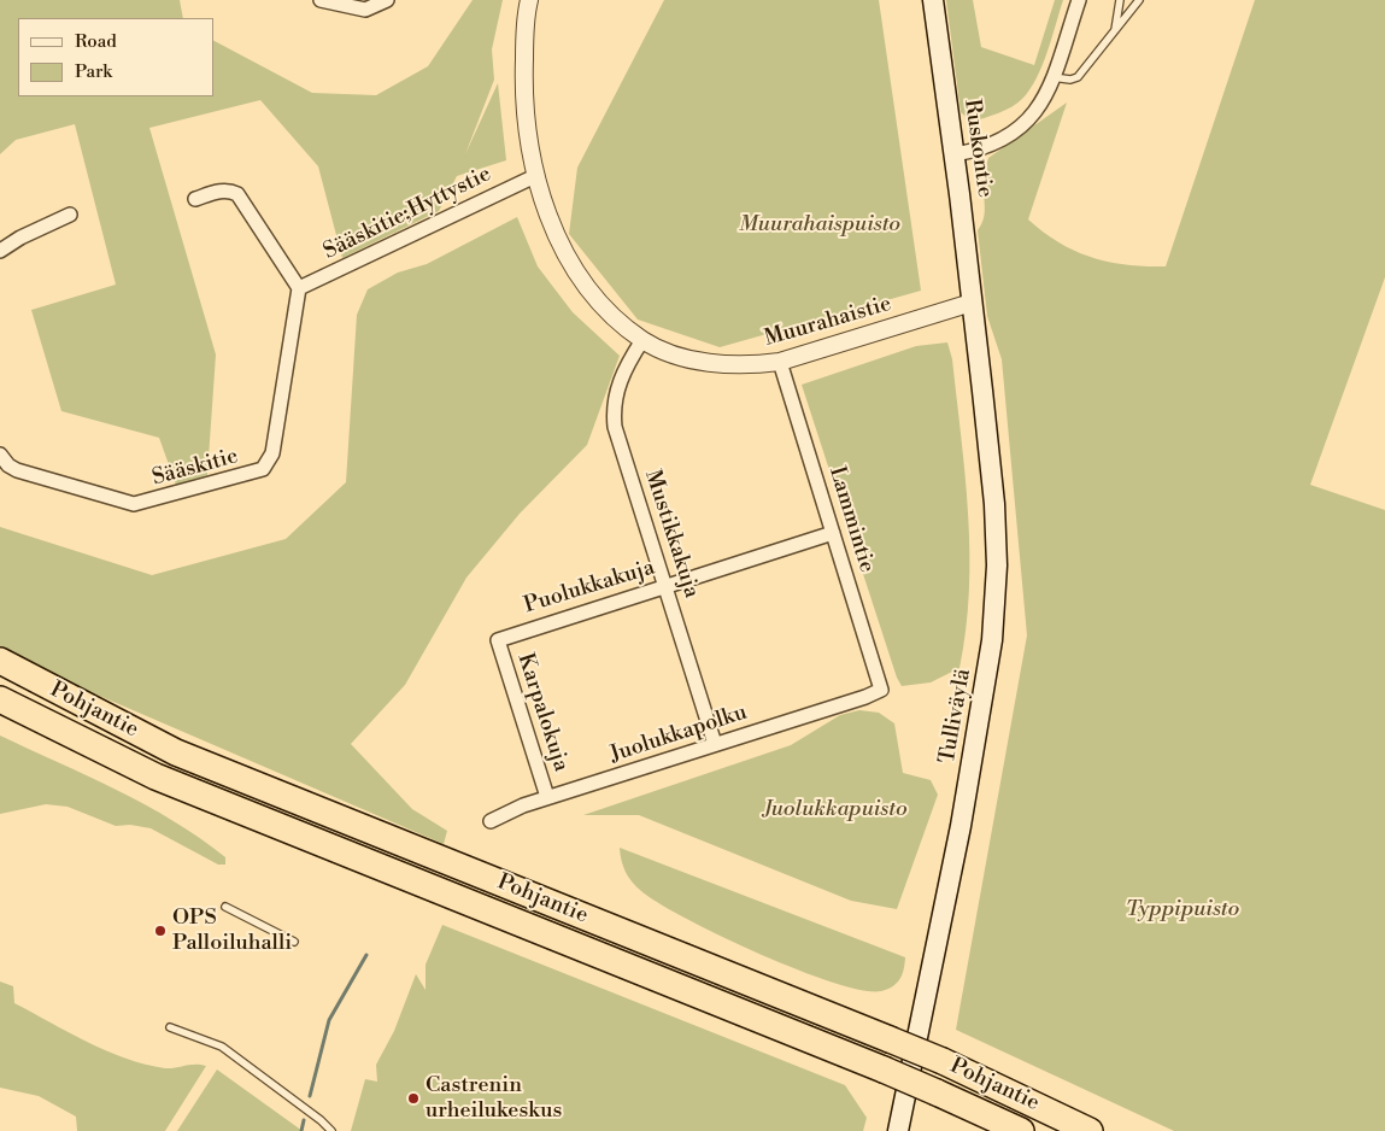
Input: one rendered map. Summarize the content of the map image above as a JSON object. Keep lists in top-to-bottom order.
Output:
{
  "streets": {
    "highway": ["Pohjantie"],
    "main road": ["Ruskontie", "Tulliväylä"],
    "street": [
      "Sääskitie;Hyttystie",
      "Muurahaistie",
      "Sääskitie",
      "Lammintie",
      "Mustikkakuja",
      "Puolukkakuja",
      "Karpalokuja",
      "Juolukkapolku"
    ]
  },
  "crossings": [
    ["Ruskontie", "Muurahaistie"],
    ["Ruskontie", "Tulliväylä"],
    ["Sääskitie;Hyttystie", "Muurahaistie"],
    ["Sääskitie;Hyttystie", "Sääskitie"],
    ["Muurahaistie", "Lammintie"],
    ["Muurahaistie", "Mustikkakuja"],
    ["Muurahaistie", "Tulliväylä"],
    ["Lammintie", "Puolukkakuja"],
    ["Lammintie", "Juolukkapolku"],
    ["Mustikkakuja", "Puolukkakuja"],
    ["Mustikkakuja", "Juolukkapolku"],
    ["Puolukkakuja", "Karpalokuja"],
    ["Karpalokuja", "Juolukkapolku"]
  ],
  "parks": ["Muurahaispuisto", "Juolukkapuisto", "Typpipuisto"],
  "places": ["OPS Palloiluhalli", "Castrenin urheilukeskus"],
  "legend": ["Road", "Park"]
}
